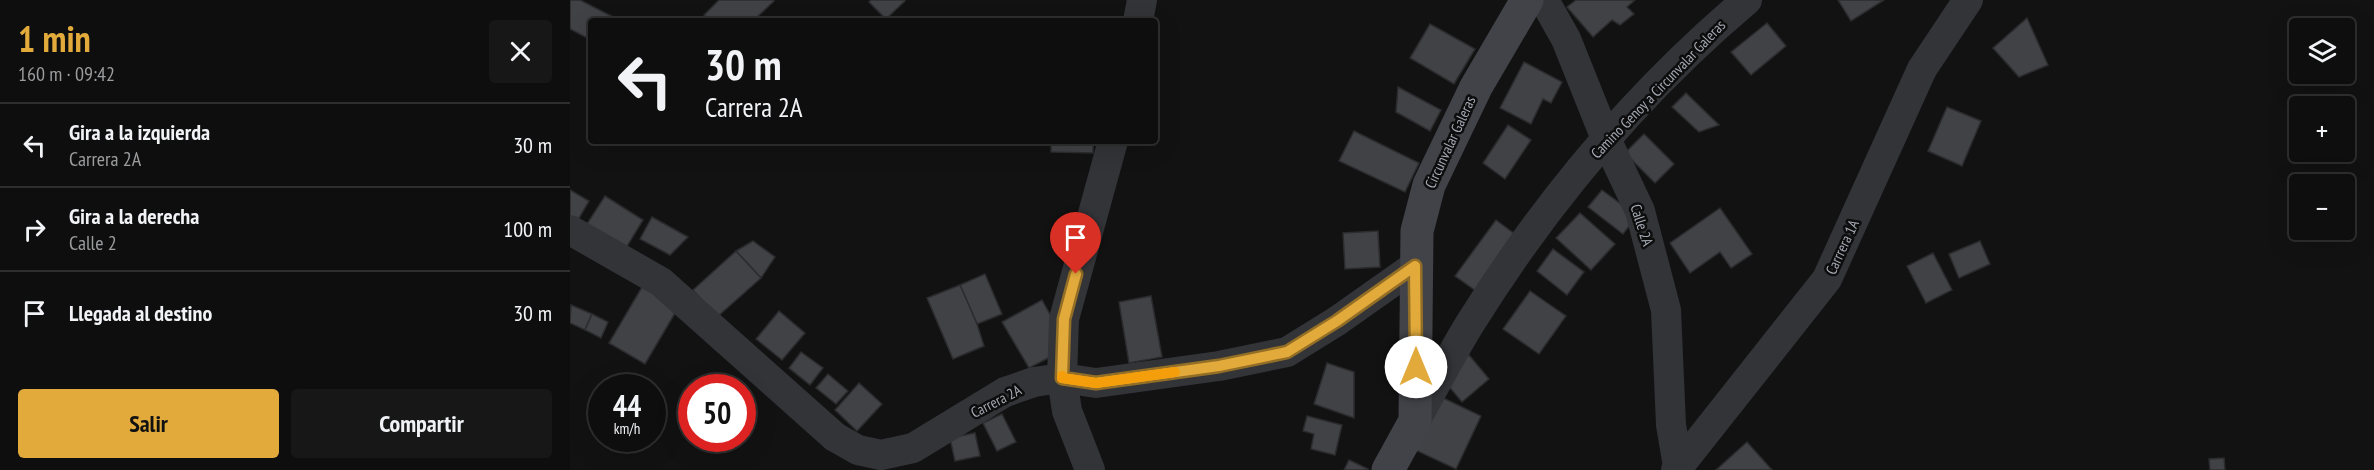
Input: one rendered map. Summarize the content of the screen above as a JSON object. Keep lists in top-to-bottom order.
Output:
{
  "streets": {
    "main road": ["Circunvalar Galeras"],
    "street": [
      "Camino Genoy a Circunvalar Galeras",
      "Calle 2A",
      "Carrrera 1A",
      "Carrera 2A"
    ]
  },
  "crossings": [
    ["Camino Genoy a Circunvalar Galeras", "Circunvalar Galeras"],
    ["Camino Genoy a Circunvalar Galeras", "Calle 2A"],
    ["Circunvalar Galeras", "Carrera 2A"],
    ["Calle 2A", "Carrrera 1A"]
  ],
  "page": {
    "heading": ["1 min", "160 m · 09:42"],
    "map_buttons": ["+", "−"],
    "turn": ["30 m", "Carrera 2A"],
    "list": [
      {
        "name": "Gira a la izquierda",
        "note": "Carrera 2A",
        "value": "30 m"
      },
      {
        "name": "Gira a la derecha",
        "note": "Calle 2",
        "value": "100 m"
      },
      {
        "name": "Llegada al destino",
        "value": "30 m"
      }
    ],
    "speed": "44 km/h",
    "limit": "50",
    "buttons": ["Salir", "Compartir"]
  }
}
